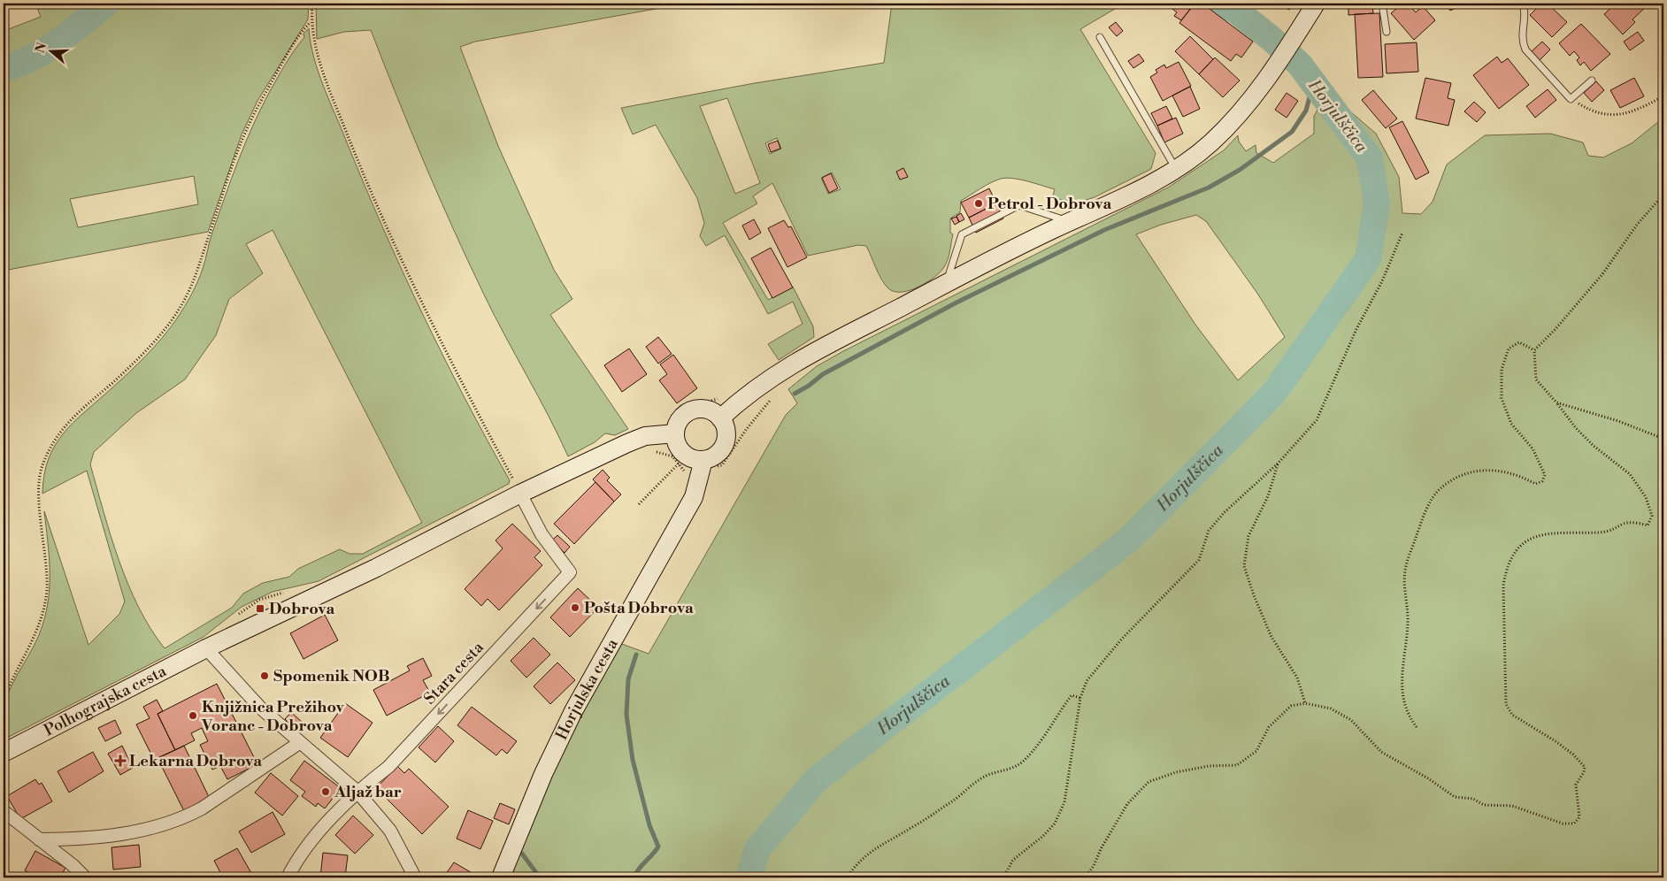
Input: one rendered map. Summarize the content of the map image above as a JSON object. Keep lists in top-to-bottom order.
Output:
{
  "streets": {
    "street": ["Stara cesta", "Horjulska cesta", "Polhograjska cesta"]
  },
  "crossings": [
    ["Stara cesta", "Polhograjska cesta"],
    ["Horjulska cesta", "Polhograjska cesta"]
  ],
  "one_way": ["Stara cesta"],
  "water": ["Horjulščica"],
  "places": {
    "other": [
      "Petrol - Dobrova",
      "Pošta Dobrova",
      "Spomenik NOB",
      "Knjižnica Prežihov Voranc - Dobrova",
      "Aljaž bar"
    ],
    "transit": ["Dobrova"],
    "health": ["Lekarna Dobrova"]
  },
  "north": "left"
}
